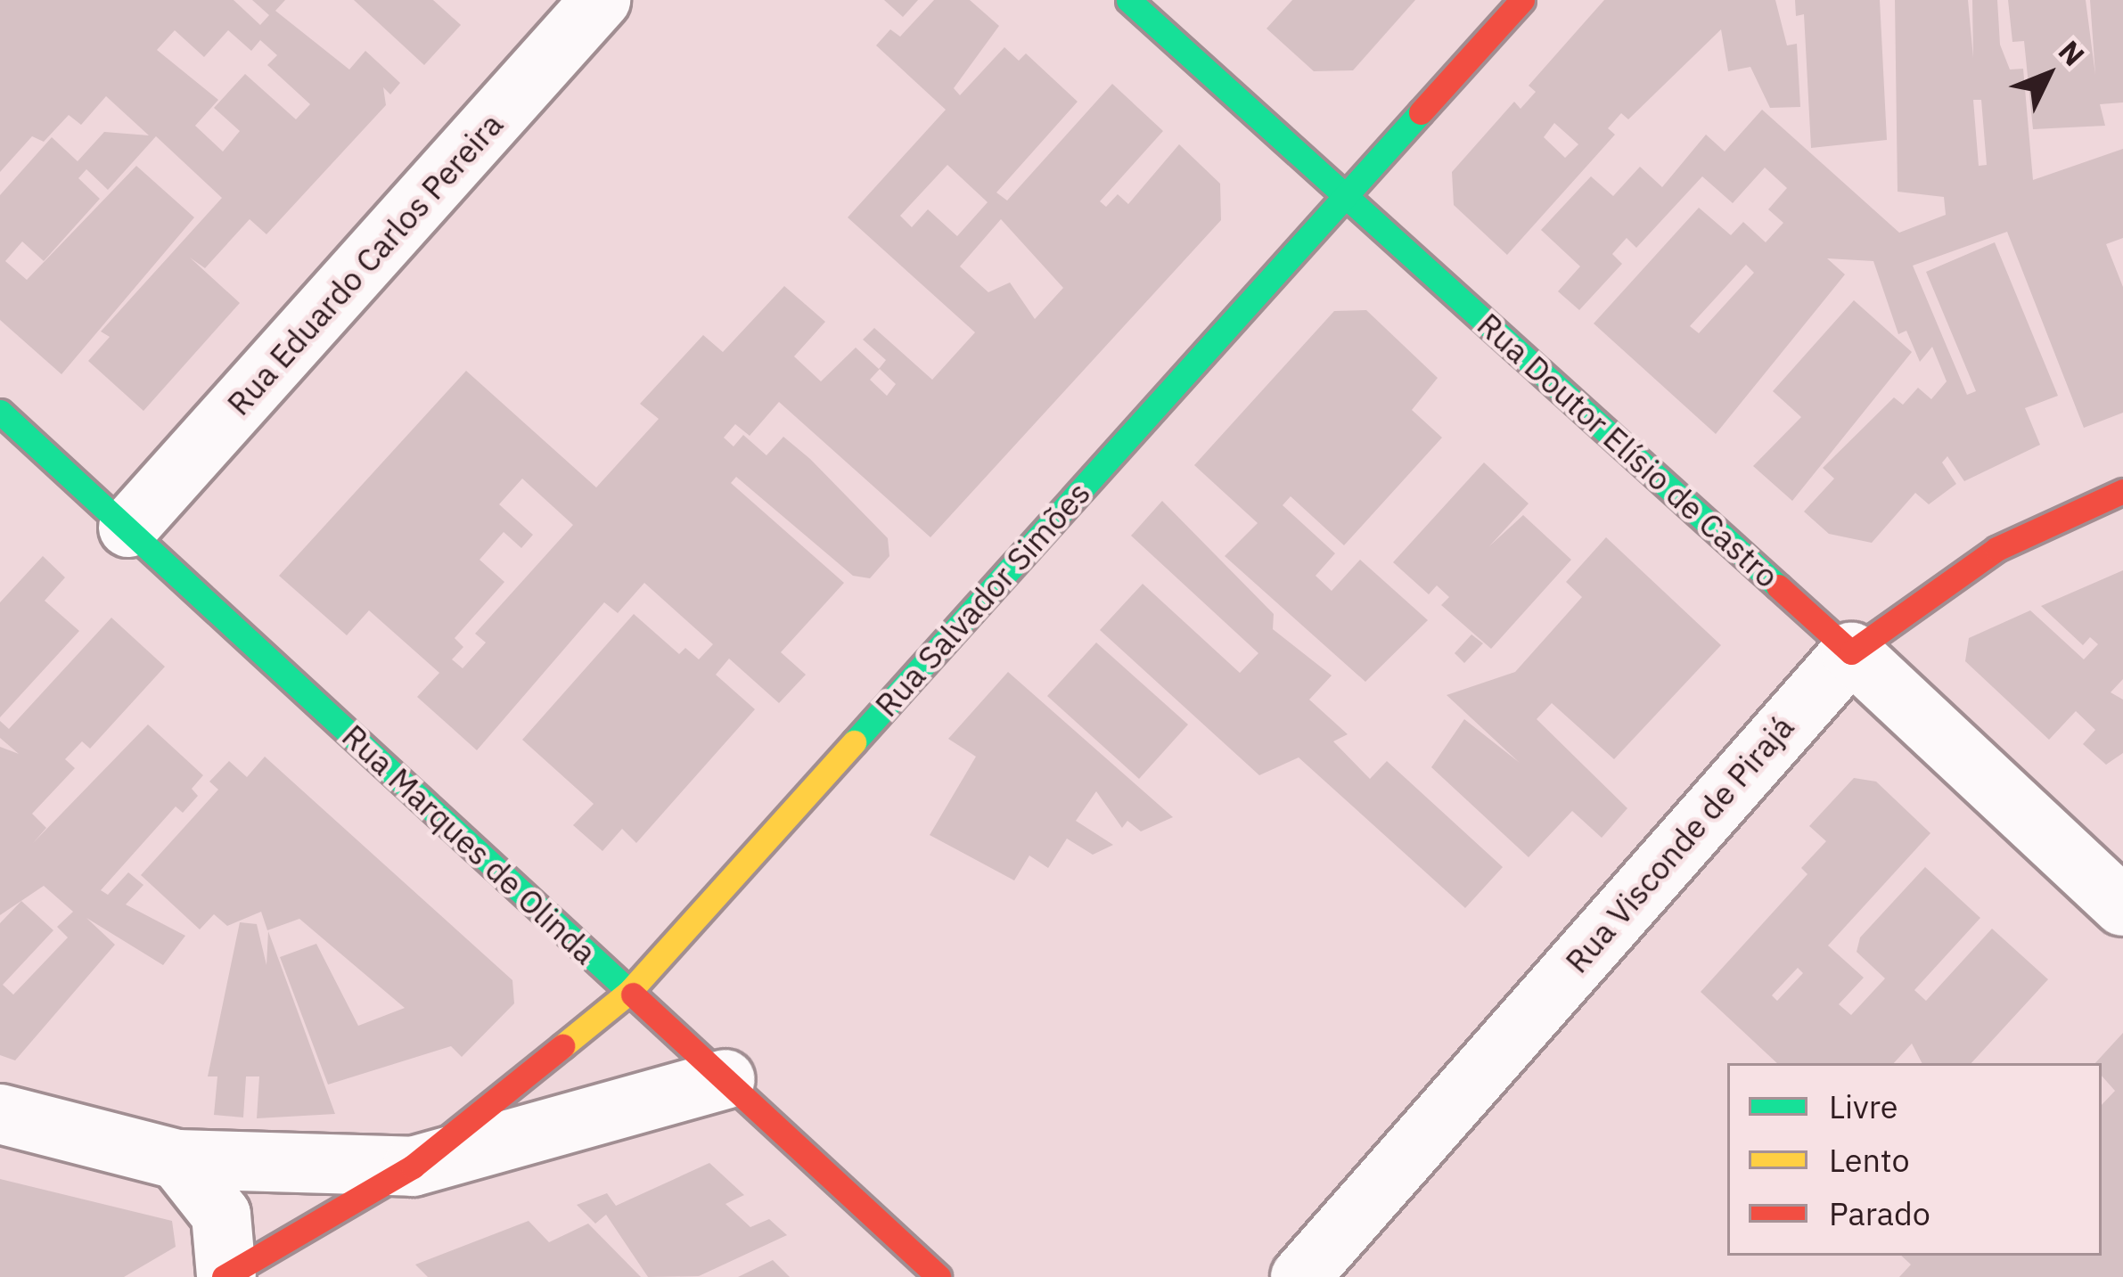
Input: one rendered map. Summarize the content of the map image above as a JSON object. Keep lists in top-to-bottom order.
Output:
{
  "streets": {
    "street": [
      "Rua Eduardo Carlos Pereira",
      "Rua Doutor Elísio de Castro",
      "Rua Salvador Simões",
      "Rua Marques de Olinda",
      "Rua Visconde de Pirajá"
    ]
  },
  "crossings": [
    ["Rua Eduardo Carlos Pereira", "Rua Marques de Olinda"],
    ["Rua Doutor Elísio de Castro", "Rua Salvador Simões"],
    ["Rua Doutor Elísio de Castro", "Rua Visconde de Pirajá"],
    ["Rua Salvador Simões", "Rua Marques de Olinda"]
  ],
  "legend": ["Livre", "Lento", "Parado"],
  "north": "top right"
}
